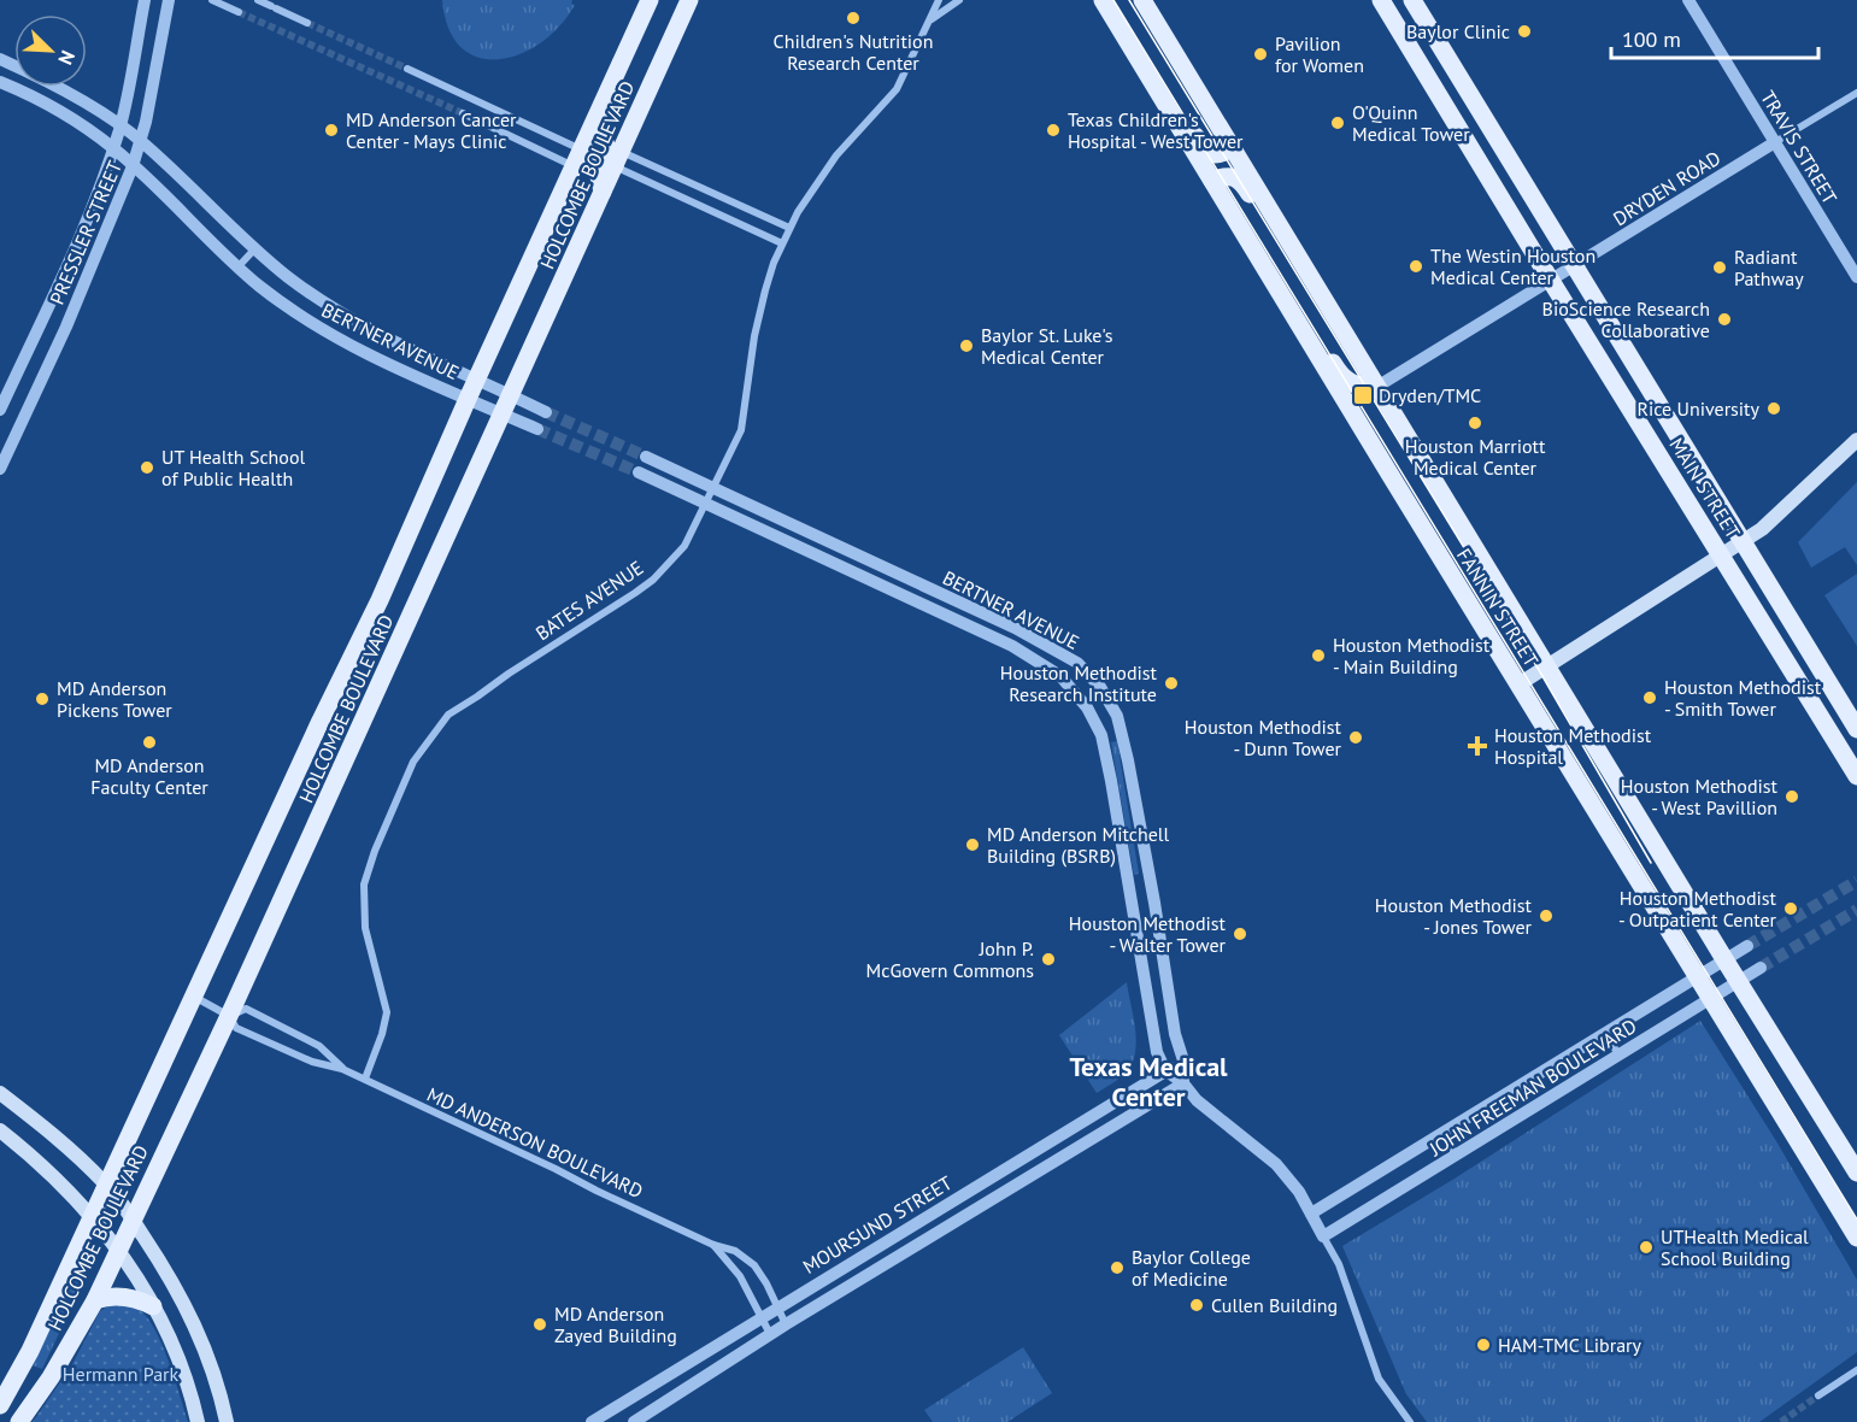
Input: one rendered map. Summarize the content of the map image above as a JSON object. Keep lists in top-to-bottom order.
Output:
{
  "streets": {
    "main road": ["HOLCOMBE BOULEVARD", "MAIN STREET", "FANNIN STREET"],
    "street": [
      "TRAVIS STREET",
      "DRYDEN ROAD",
      "PRESSLER STREET",
      "BERTNER AVENUE",
      "BATES AVENUE",
      "JOHN FREEMAN BOULEVARD",
      "MD ANDERSON BOULEVARD",
      "MOURSUND STREET"
    ]
  },
  "crossings": [
    ["TRAVIS STREET", "DRYDEN ROAD"],
    ["HOLCOMBE BOULEVARD", "BERTNER AVENUE"],
    ["HOLCOMBE BOULEVARD", "MD ANDERSON BOULEVARD"],
    ["DRYDEN ROAD", "MAIN STREET"],
    ["DRYDEN ROAD", "FANNIN STREET"],
    ["PRESSLER STREET", "BERTNER AVENUE"],
    ["BERTNER AVENUE", "BATES AVENUE"],
    ["BERTNER AVENUE", "MOURSUND STREET"],
    ["BATES AVENUE", "MD ANDERSON BOULEVARD"],
    ["FANNIN STREET", "JOHN FREEMAN BOULEVARD"],
    ["MD ANDERSON BOULEVARD", "MOURSUND STREET"]
  ],
  "districts": ["Texas Medical Center"],
  "parks": ["Hermann Park"],
  "places": {
    "other": [
      "Children's Nutrition Research Center",
      "Baylor Clinic",
      "Pavilion for Women",
      "O'Quinn Medical Tower",
      "MD Anderson Cancer Center - Mays Clinic",
      "Texas Children's Hospital - West Tower",
      "The Westin Houston Medical Center",
      "Radiant Pathway",
      "BioScience Research Collaborative",
      "Baylor St. Luke's Medical Center",
      "Rice University",
      "Houston Marriott Medical Center",
      "UT Health School of Public Health",
      "Houston Methodist - Main Building",
      "Houston Methodist Research Institute",
      "Houston Methodist - Smith Tower",
      "MD Anderson Pickens Tower",
      "Houston Methodist - Dunn Tower",
      "MD Anderson Faculty Center",
      "Houston Methodist - West Pavillion",
      "MD Anderson Mitchell Building (BSRB)",
      "Houston Methodist - Outpatient Center",
      "Houston Methodist - Jones Tower",
      "Houston Methodist - Walter Tower",
      "John P. McGovern Commons",
      "UTHealth Medical School Building",
      "Baylor College of Medicine",
      "Cullen Building",
      "MD Anderson Zayed Building",
      "HAM-TMC Library"
    ],
    "transit": ["Dryden/TMC"],
    "health": ["Houston Methodist Hospital"]
  },
  "scale_bar": "100 m",
  "north": "bottom right"
}
